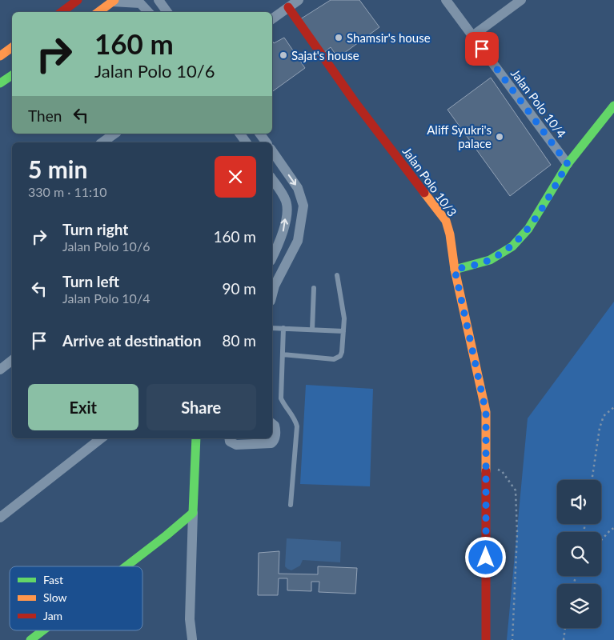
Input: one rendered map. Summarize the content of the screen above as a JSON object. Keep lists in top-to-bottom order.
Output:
{
  "streets": {
    "street": ["Jalan Polo 10/4", "Jalan Polo 10/3"]
  },
  "places": ["Shamsir's house", "Sajat's house", "Aliff Syukri's palace"],
  "legend": ["Fast", "Slow", "Jam"],
  "page": {
    "turn": ["160 m", "Jalan Polo 10/6"],
    "then": "Then",
    "heading": ["5 min", "330 m · 11:10"],
    "list": [
      {
        "name": "Turn right",
        "note": "Jalan Polo 10/6",
        "value": "160 m"
      },
      {
        "name": "Turn left",
        "note": "Jalan Polo 10/4",
        "value": "90 m"
      },
      {
        "name": "Arrive at destination",
        "value": "80 m"
      }
    ],
    "buttons": ["Exit", "Share"]
  }
}
